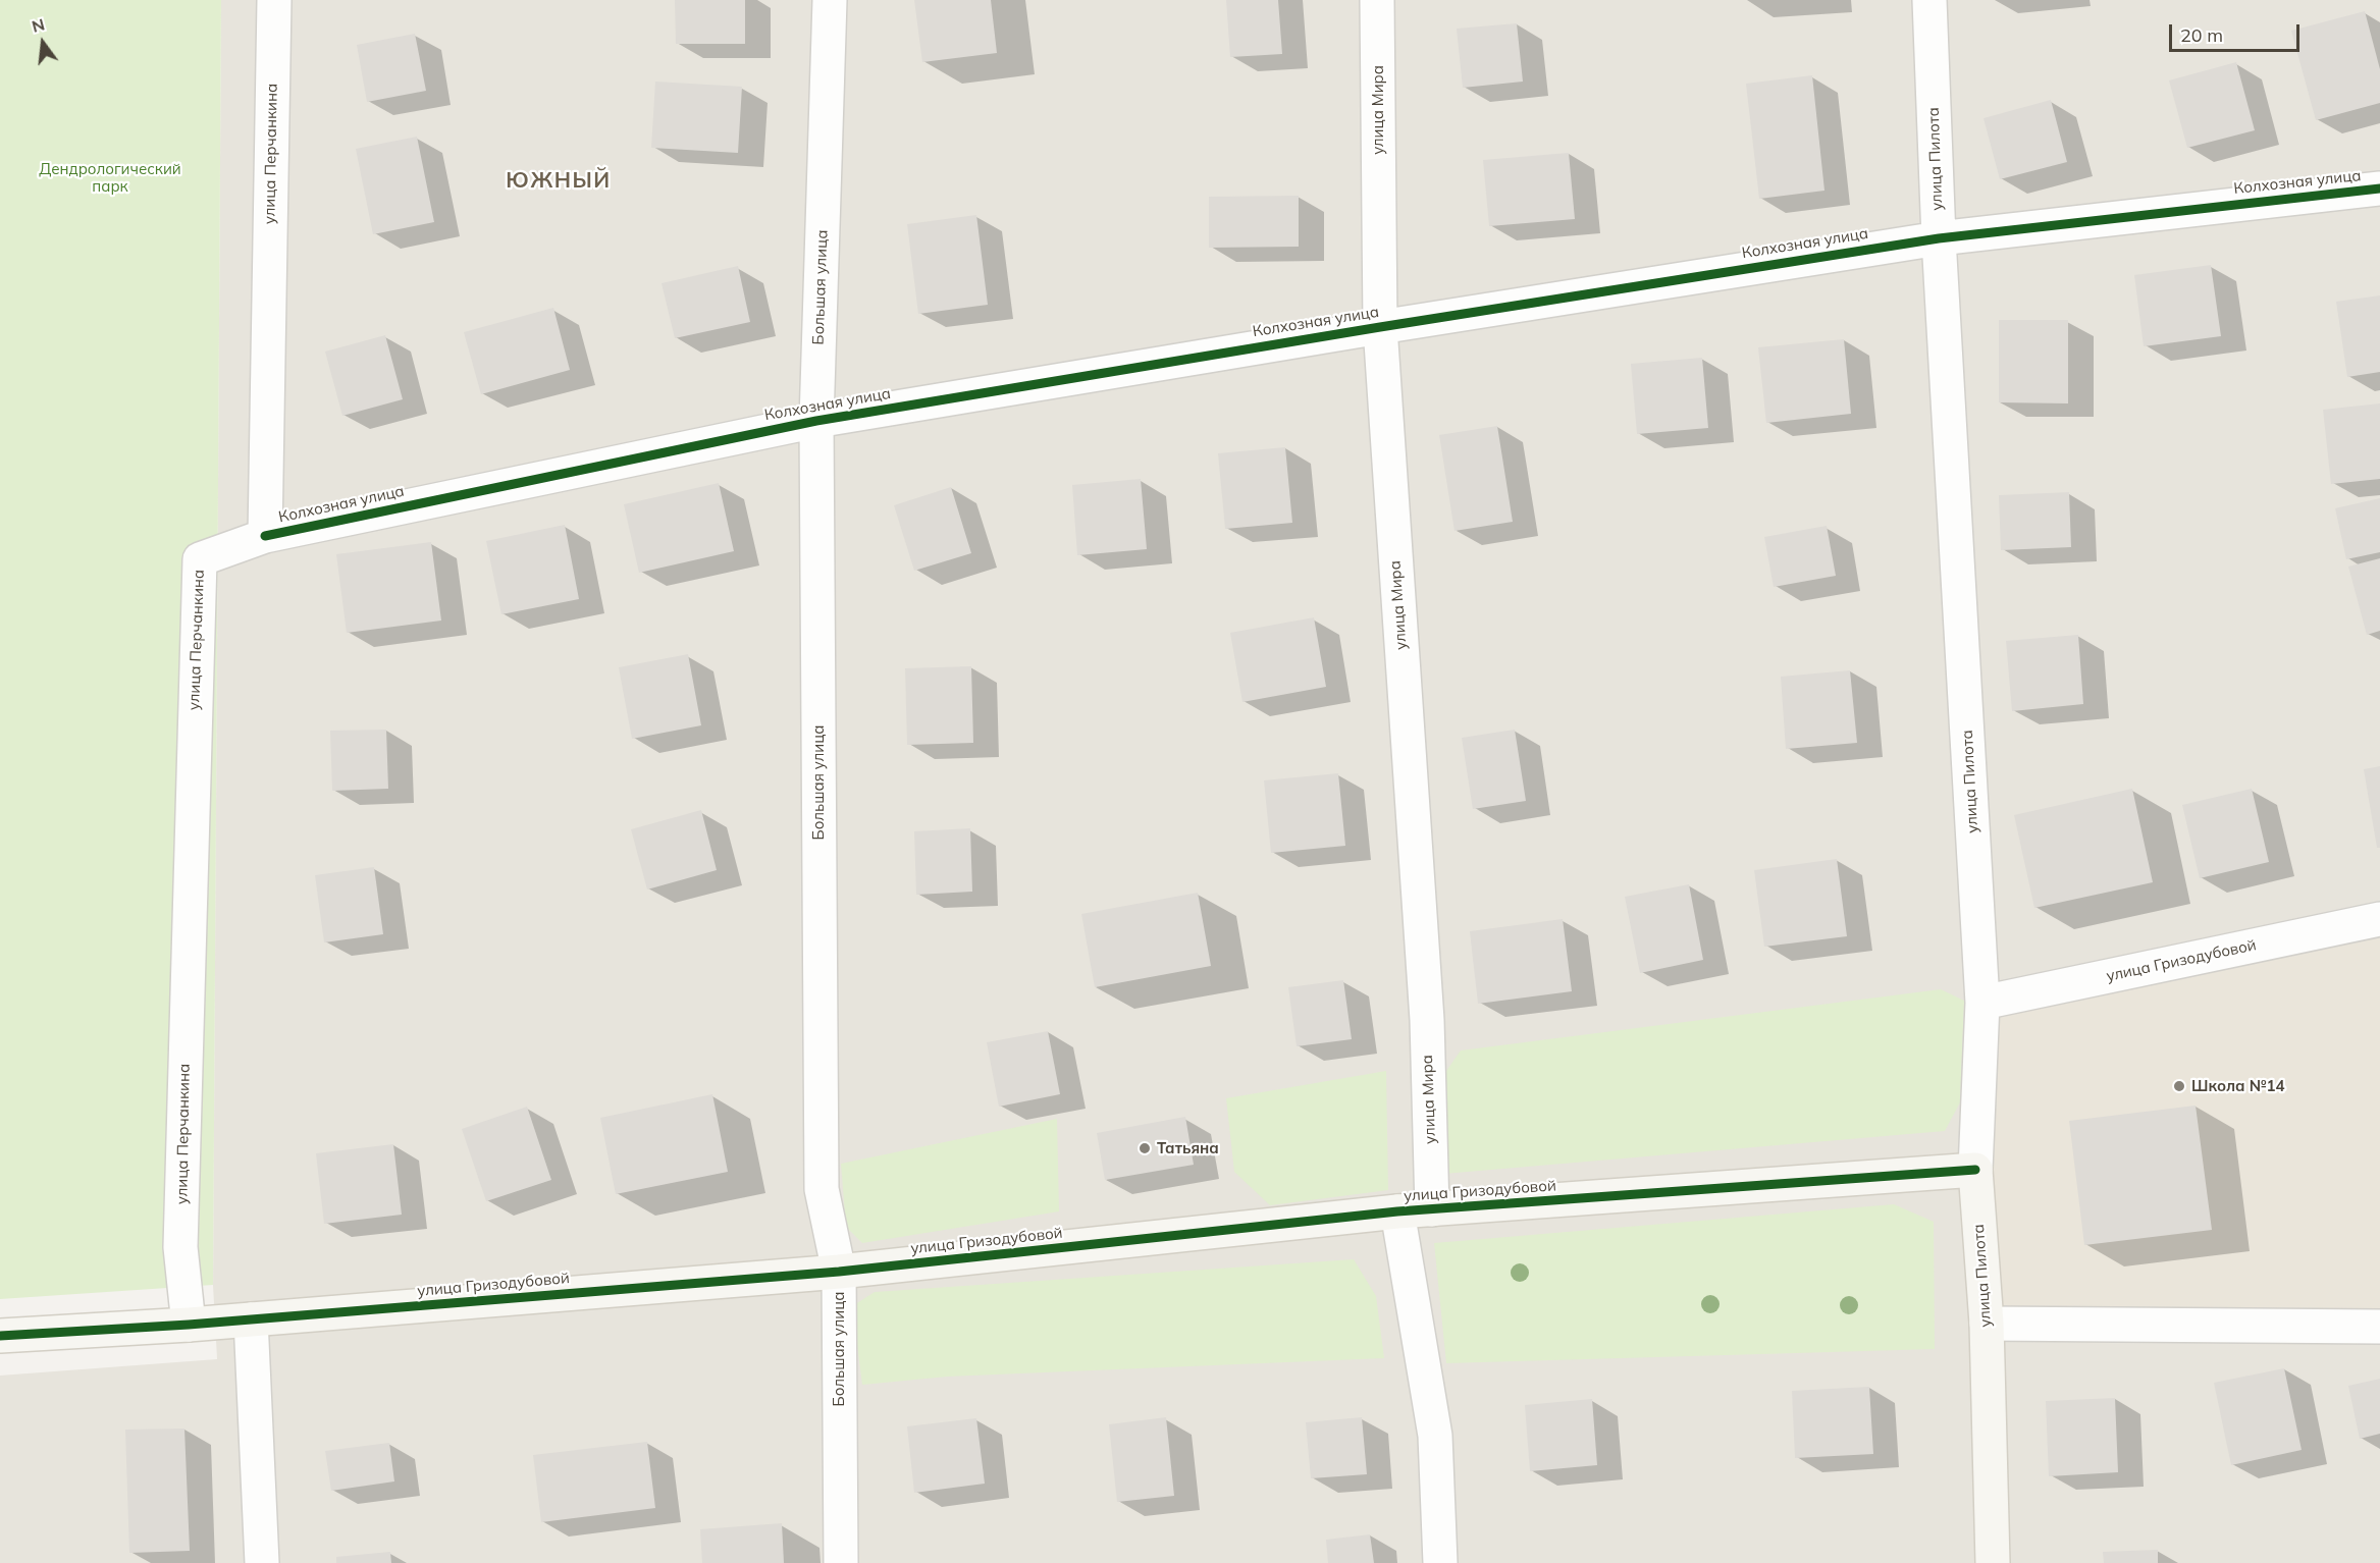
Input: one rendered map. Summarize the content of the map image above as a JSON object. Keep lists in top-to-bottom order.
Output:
{
  "streets": {
    "street": [
      "улица Мира",
      "улица Перчанкина",
      "улица Пилота",
      "Колхозная улица",
      "Большая улица",
      "улица Гризодубовой"
    ]
  },
  "crossings": [
    ["улица Мира", "Колхозная улица"],
    ["улица Мира", "улица Гризодубовой"],
    ["улица Перчанкина", "Колхозная улица"],
    ["улица Перчанкина", "улица Гризодубовой"],
    ["улица Пилота", "Колхозная улица"],
    ["улица Пилота", "улица Гризодубовой"],
    ["Колхозная улица", "Большая улица"],
    ["Большая улица", "улица Гризодубовой"]
  ],
  "districts": ["ЮЖНЫЙ"],
  "parks": ["Дендрологический парк"],
  "places": ["Школа №14", "Татьяна"],
  "scale_bar": "20 m",
  "north": "top"
}
